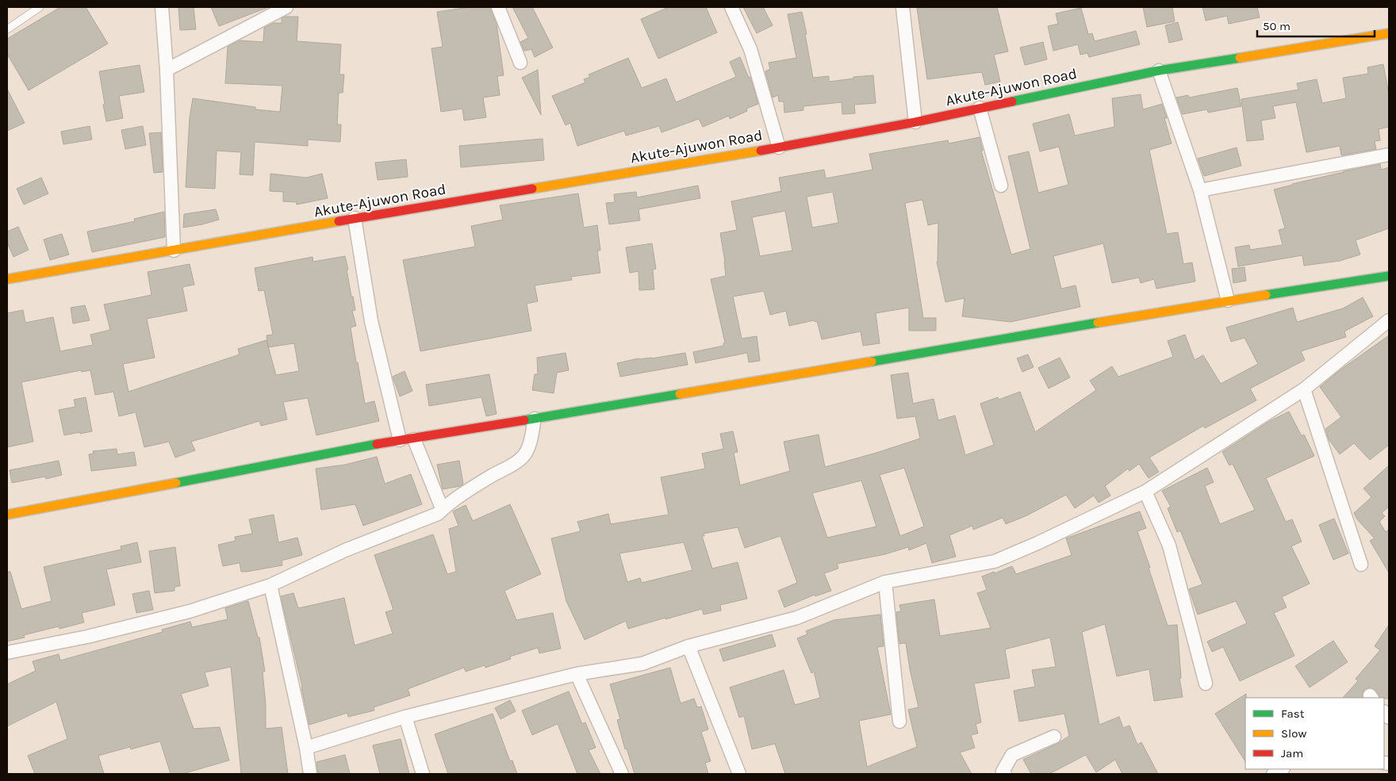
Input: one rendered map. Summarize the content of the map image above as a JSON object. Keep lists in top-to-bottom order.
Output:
{
  "streets": {
    "main road": ["Akute-Ajuwon Road"]
  },
  "legend": ["Fast", "Slow", "Jam"],
  "scale_bar": "50 m"
}
